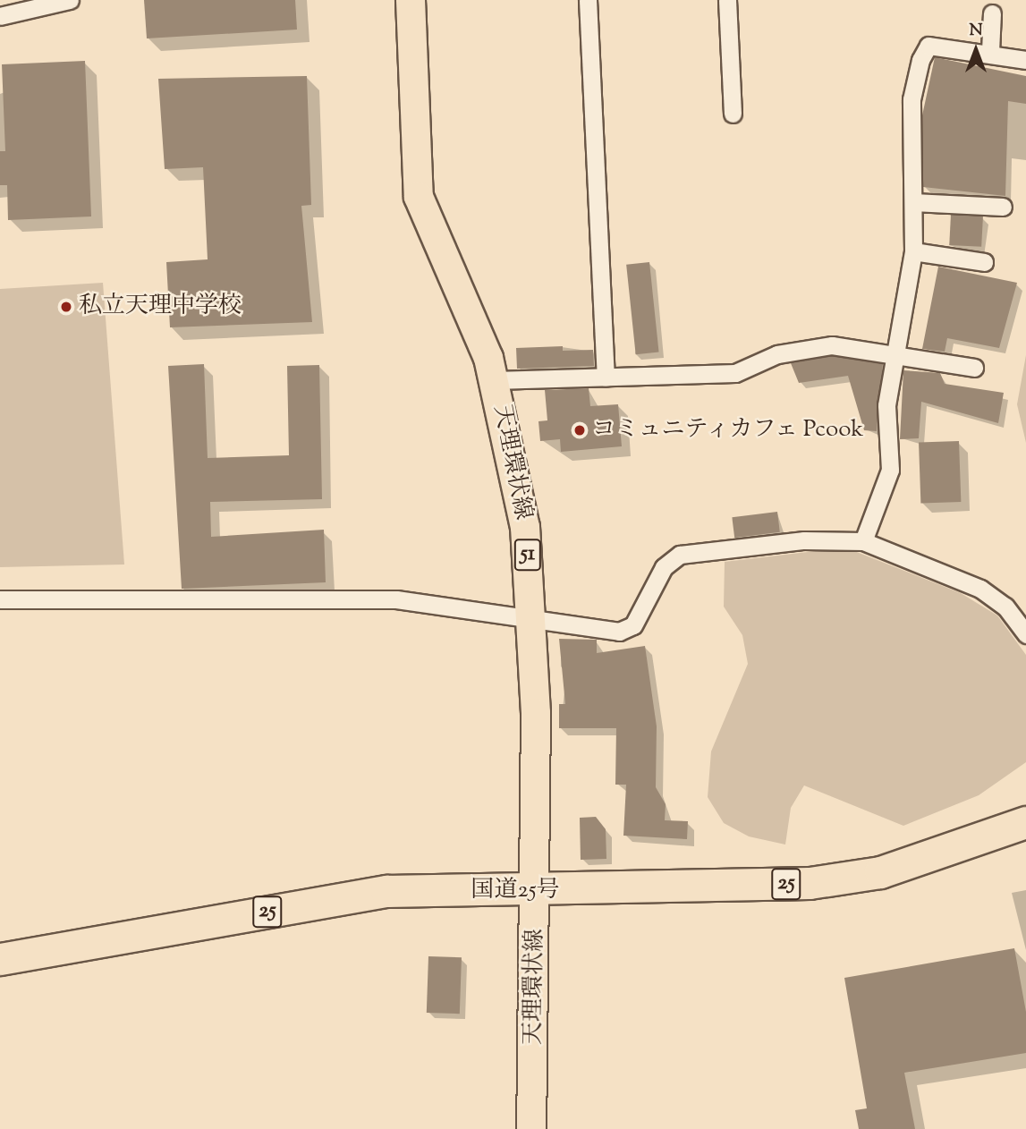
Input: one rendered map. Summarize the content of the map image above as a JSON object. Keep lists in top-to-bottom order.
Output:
{
  "streets": {
    "highway": ["25", "国道25号"],
    "main road": ["天理環状線", "51"]
  },
  "crossings": [
    ["天理環状線", "国道25号"]
  ],
  "places": ["私立天理中学校", "コミュニティカフェ Pcook"],
  "north": "top"
}
